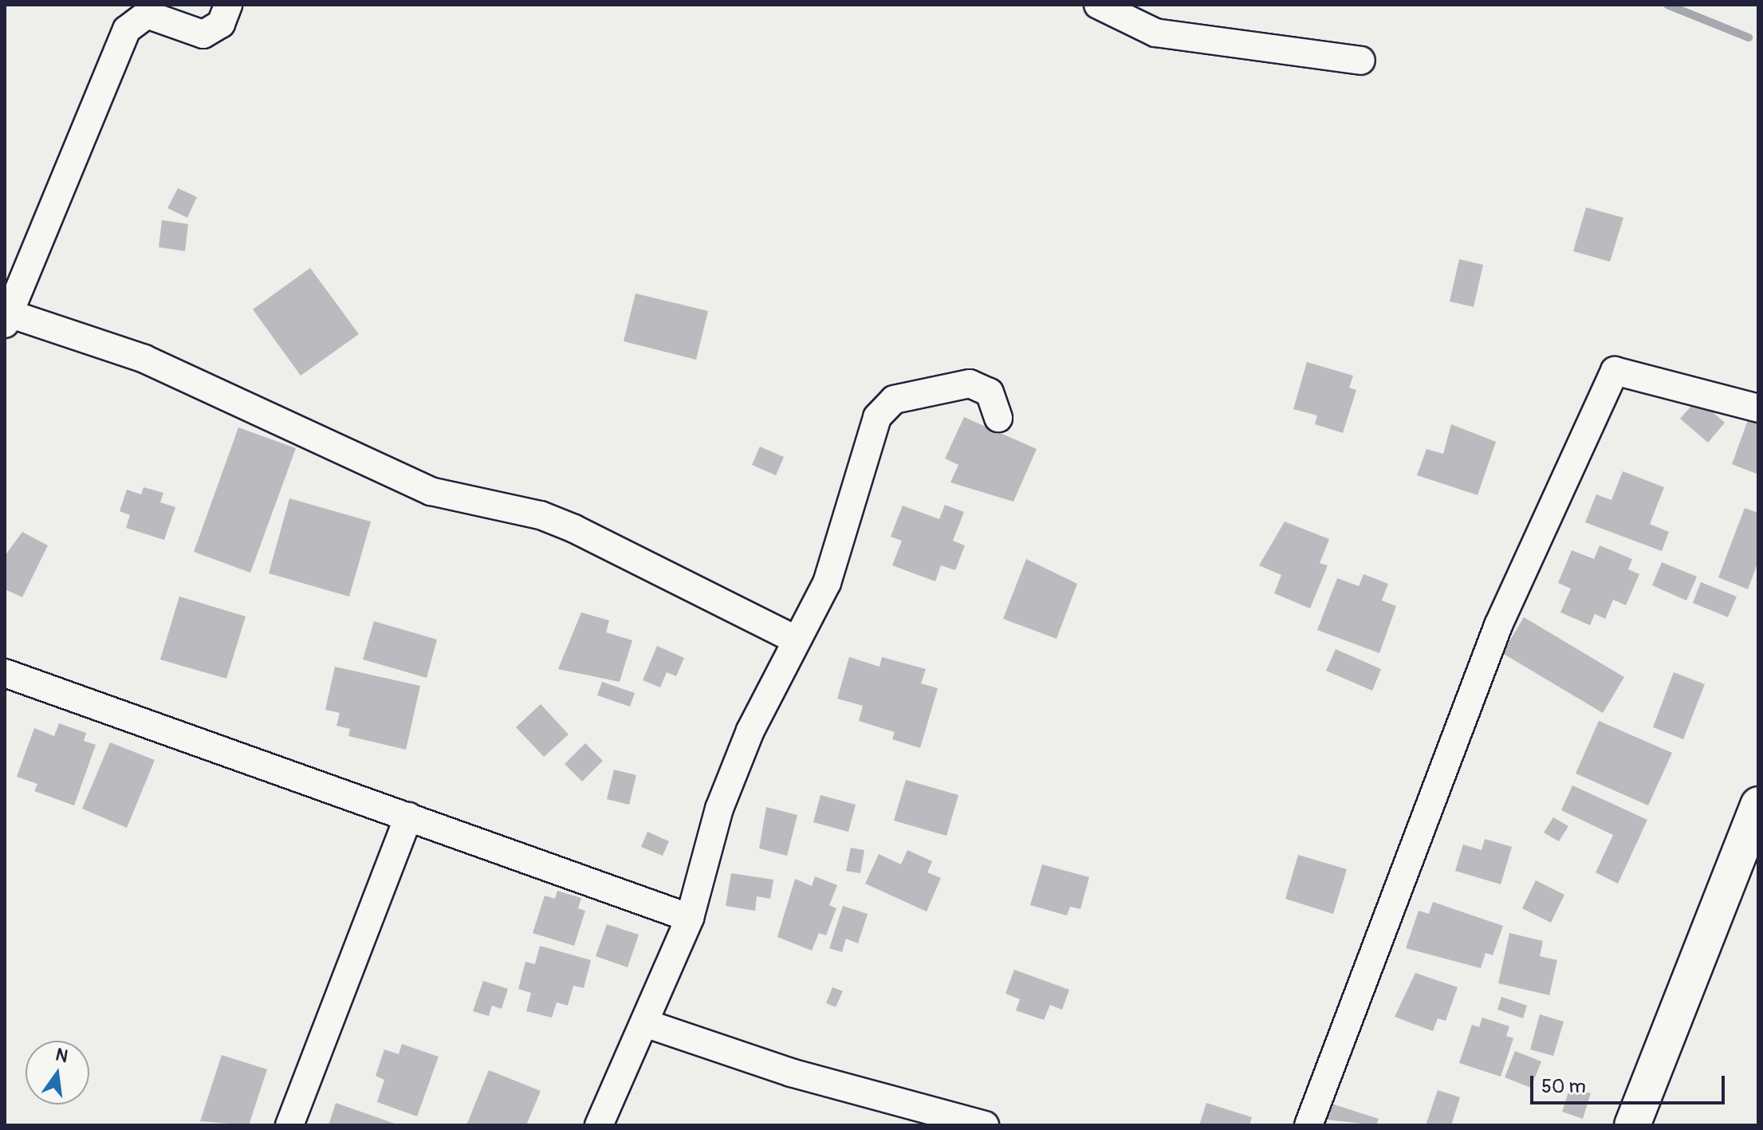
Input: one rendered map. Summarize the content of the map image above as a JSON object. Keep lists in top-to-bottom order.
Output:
{
  "scale_bar": "50 m",
  "north": "top"
}
